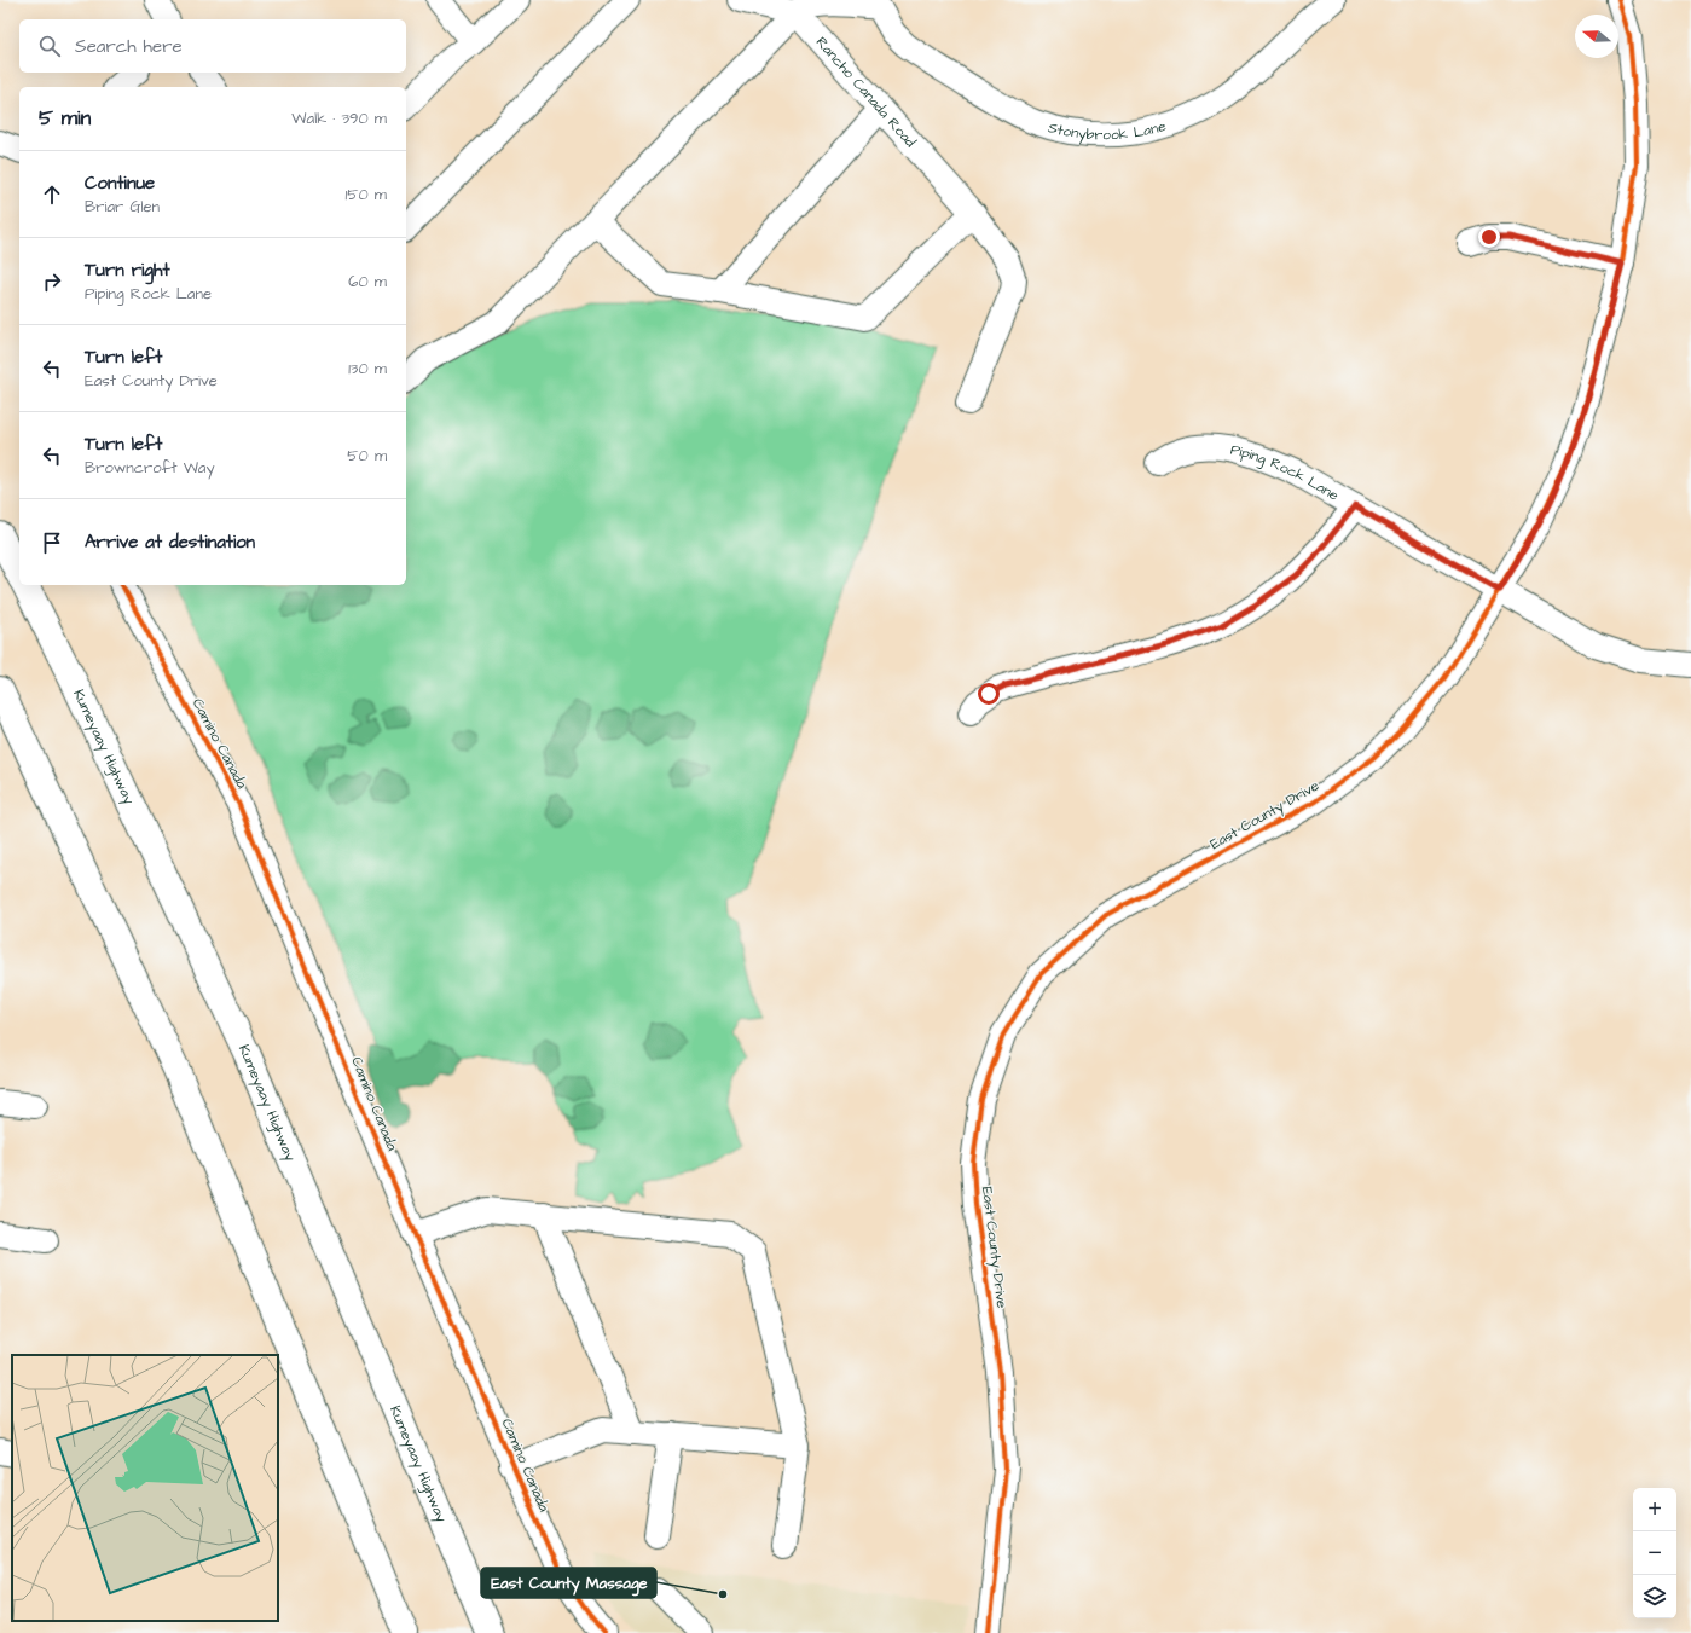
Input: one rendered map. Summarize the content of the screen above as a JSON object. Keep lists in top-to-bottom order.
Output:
{
  "streets": {
    "highway": ["Kumeyaay Highway"],
    "street": [
      "Rancho Canada Road",
      "Stonybrook Lane",
      "Piping Rock Lane",
      "Camino Canada",
      "East County Drive"
    ]
  },
  "crossings": [
    ["Rancho Canada Road", "Stonybrook Lane"],
    ["Piping Rock Lane", "East County Drive"]
  ],
  "places": ["East County Massage"],
  "north": "left",
  "page": {
    "search": "Search here",
    "heading": ["5 min", "Walk · 390 m"],
    "list": [
      ["Continue", "Briar Glen", "150 m"],
      ["Turn right", "Piping Rock Lane", "60 m"],
      ["Turn left", "East County Drive", "130 m"],
      ["Turn left", "Browncroft Way", "50 m"],
      "Arrive at destination"
    ],
    "map_buttons": ["+", "−"]
  }
}
